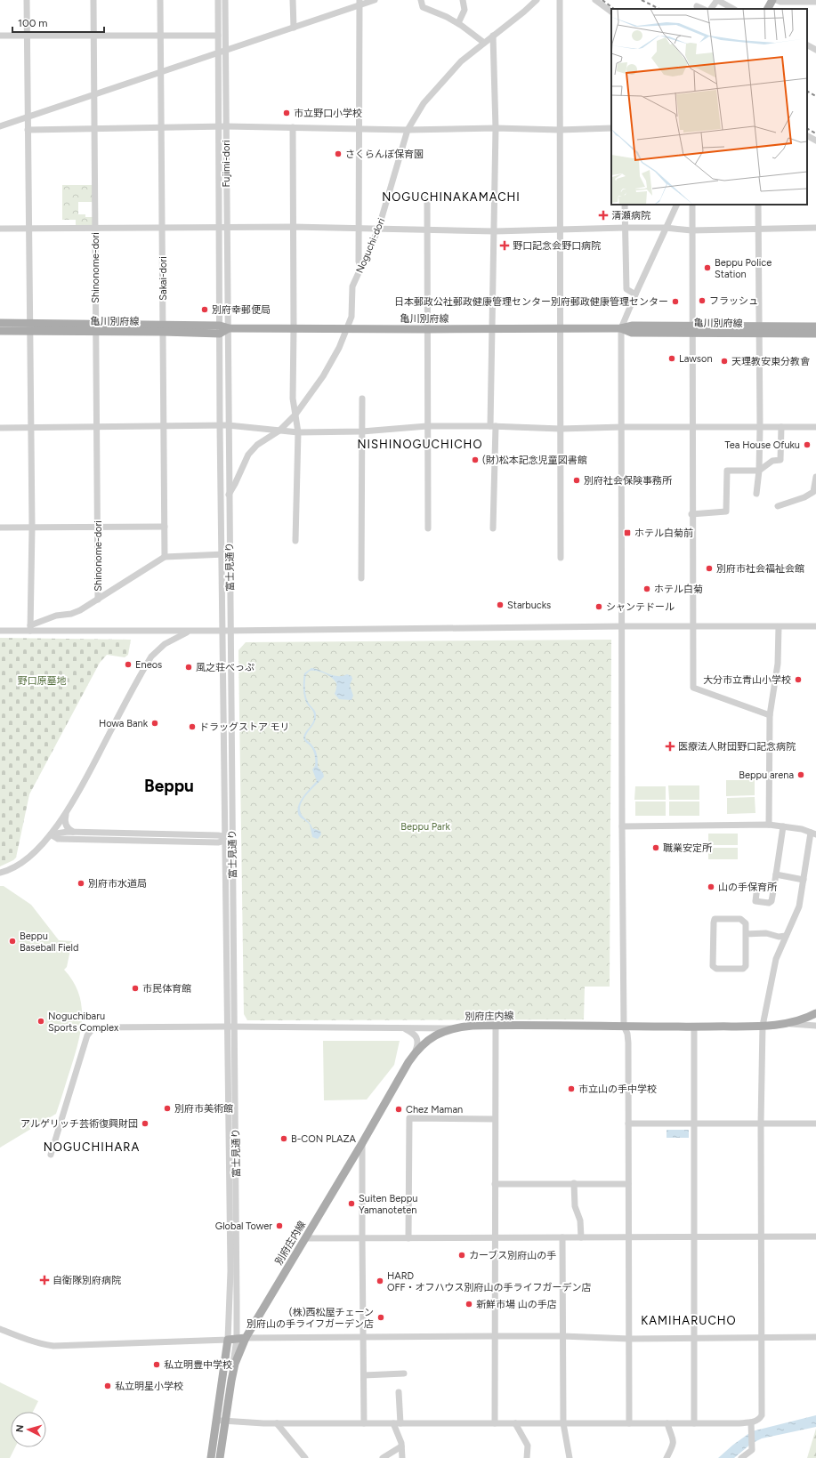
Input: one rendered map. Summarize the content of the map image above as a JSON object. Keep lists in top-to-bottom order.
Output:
{
  "streets": {
    "main road": ["亀川別府線", "別府庄内線"],
    "street": [
      "Fujimi-dori",
      "Noguchi-dori",
      "Shinonome-dori",
      "Sakai-dori",
      "富士見通り"
    ]
  },
  "crossings": [
    ["Fujimi-dori", "Noguchi-dori"],
    ["Fujimi-dori", "亀川別府線"],
    ["Fujimi-dori", "富士見通り"],
    ["Noguchi-dori", "亀川別府線"],
    ["Noguchi-dori", "富士見通り"],
    ["Shinonome-dori", "亀川別府線"],
    ["Sakai-dori", "亀川別府線"],
    ["亀川別府線", "富士見通り"],
    ["富士見通り", "別府庄内線"]
  ],
  "districts": [
    "NOGUCHINAKAMACHI",
    "NISHINOGUCHICHO",
    "Beppu",
    "NOGUCHIHARA",
    "KAMIHARUCHO"
  ],
  "parks": ["野口原墓地", "Beppu Park"],
  "places": {
    "other": [
      "市立野口小学校",
      "さくらんぼ保育園",
      "Beppu Police Station",
      "フラッシュ",
      "日本郵政公社郵政健康管理センター別府郵政健康管理センター",
      "別府幸郵便局",
      "Lawson",
      "天理教安東分教會",
      "Tea House Ofuku",
      "(財)松本記念児童図書館",
      "別府社会保険事務所",
      "別府市社会福祉会館",
      "ホテル白菊",
      "Starbucks",
      "シャンテドール",
      "Eneos",
      "風之荘べっぷ",
      "大分市立青山小学校",
      "Howa Bank",
      "ドラッグストア モリ",
      "Beppu arena",
      "職業安定所",
      "別府市水道局",
      "山の手保育所",
      "Beppu Baseball Field",
      "市民体育館",
      "Noguchibaru Sports Complex",
      "市立山の手中学校",
      "別府市美術館",
      "Chez Maman",
      "アルゲリッチ芸術復興財団",
      "B-CON PLAZA",
      "Suiten Beppu Yamanoteten",
      "Global Tower",
      "カーブス別府山の手",
      "HARD OFF・オフハウス別府山の手ライフガーデン店",
      "新鮮市場 山の手店",
      "(株)西松屋チェーン 別府山の手ライフガーデン店",
      "私立明豊中学校",
      "私立明星小学校"
    ],
    "health": [
      "清瀬病院",
      "野口記念会野口病院",
      "医療法人財団野口記念病院",
      "自衛隊別府病院"
    ],
    "transit": ["ホテル白菊前"]
  },
  "scale_bar": "100 m",
  "north": "left"
}
